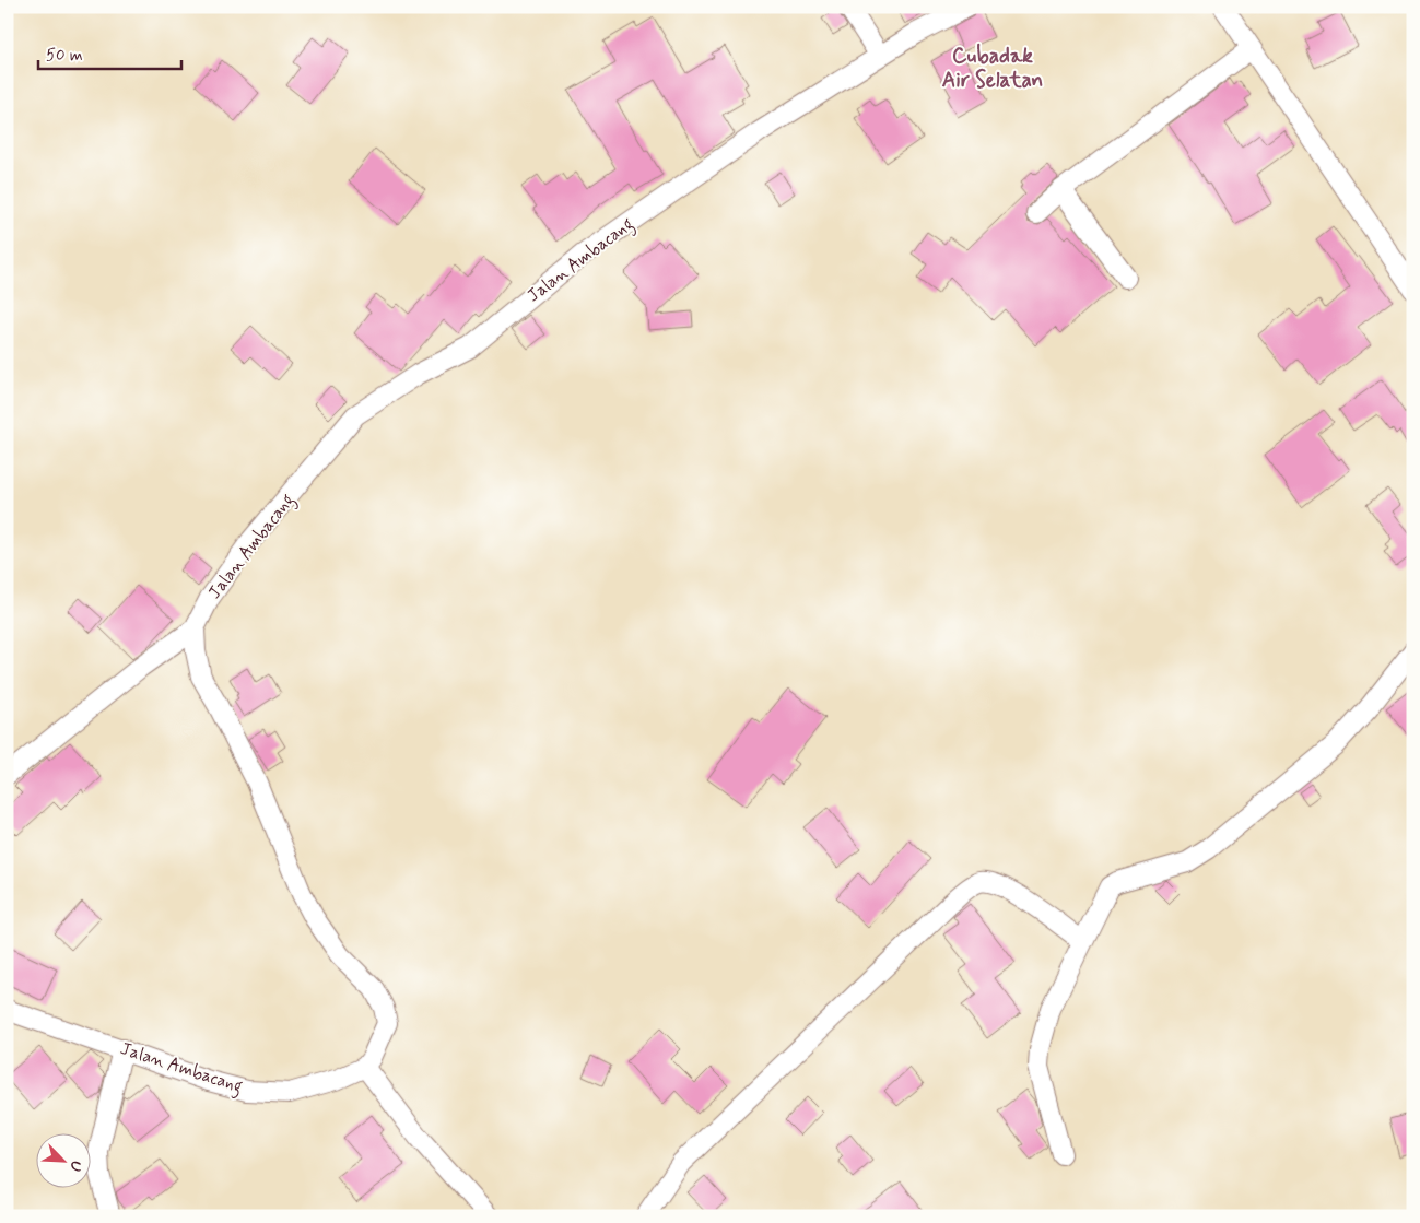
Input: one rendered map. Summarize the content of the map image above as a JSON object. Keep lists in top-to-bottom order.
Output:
{
  "streets": {
    "street": ["Jalan Ambacang"]
  },
  "districts": ["Cubadak Air Selatan"],
  "scale_bar": "50 m",
  "north": "bottom right"
}
